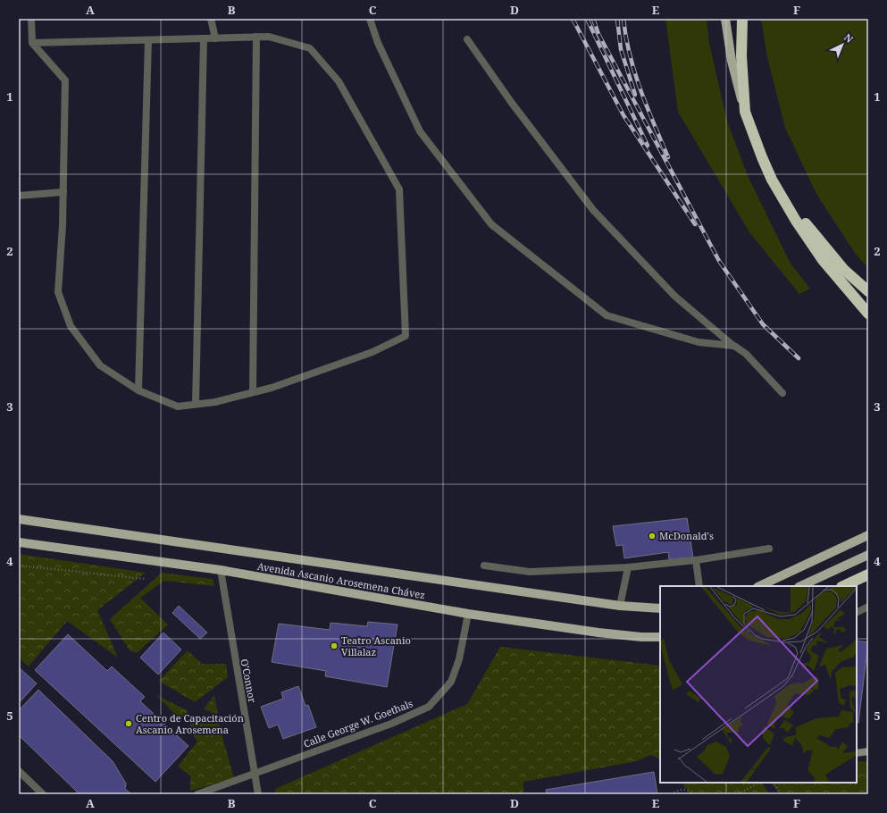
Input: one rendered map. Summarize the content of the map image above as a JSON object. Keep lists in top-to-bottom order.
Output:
{
  "streets": {
    "main road": ["Avenida Ascanio Arosemena Chávez"],
    "street": ["O'Connor", "Calle George W. Goethals"]
  },
  "crossings": [
    ["Avenida Ascanio Arosemena Chávez", "O'Connor"],
    ["Avenida Ascanio Arosemena Chávez", "Calle George W. Goethals"],
    ["O'Connor", "Calle George W. Goethals"]
  ],
  "places": ["McDonald's", "Teatro Ascanio Villalaz", "Centro de Capacitación Ascanio Arosemena"],
  "north": "top right",
  "grid": {
    "columns": [
      "A",
      "B",
      "C",
      "D",
      "E",
      "F"
    ],
    "rows": [
      "1",
      "2",
      "3",
      "4",
      "5"
    ]
  }
}
